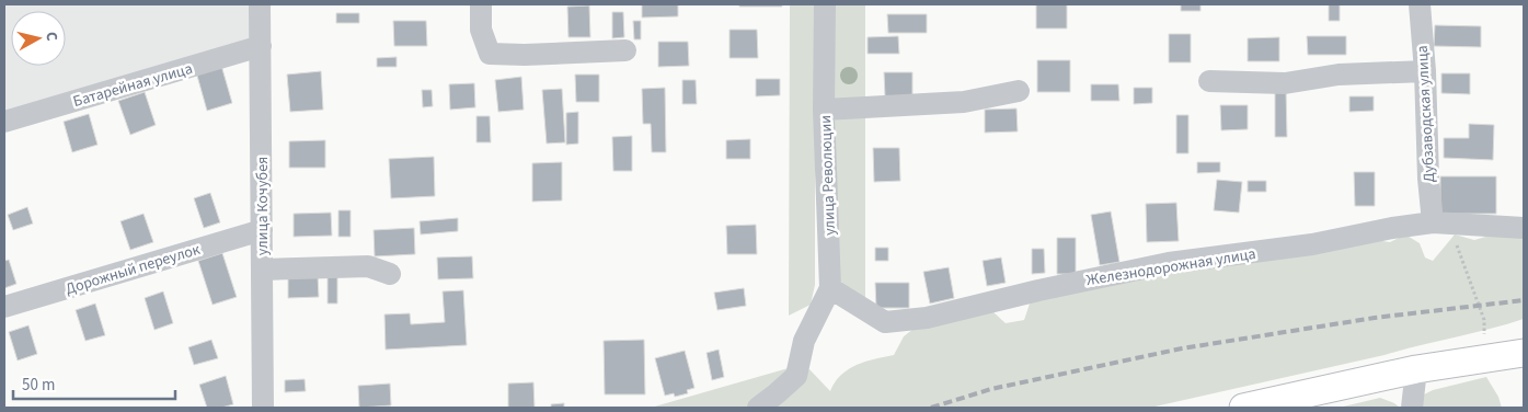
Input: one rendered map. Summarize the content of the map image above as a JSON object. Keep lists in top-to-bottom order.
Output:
{
  "streets": {
    "street": [
      "Батарейная улица",
      "Дубзаводская улица",
      "улица Революции",
      "улица Кочубея",
      "Железнодорожная улица",
      "Дорожный переулок"
    ]
  },
  "crossings": [
    ["Батарейная улица", "улица Кочубея"],
    ["Дубзаводская улица", "Железнодорожная улица"],
    ["улица Революции", "Железнодорожная улица"],
    ["улица Кочубея", "Дорожный переулок"]
  ],
  "scale_bar": "50 m",
  "north": "right"
}
